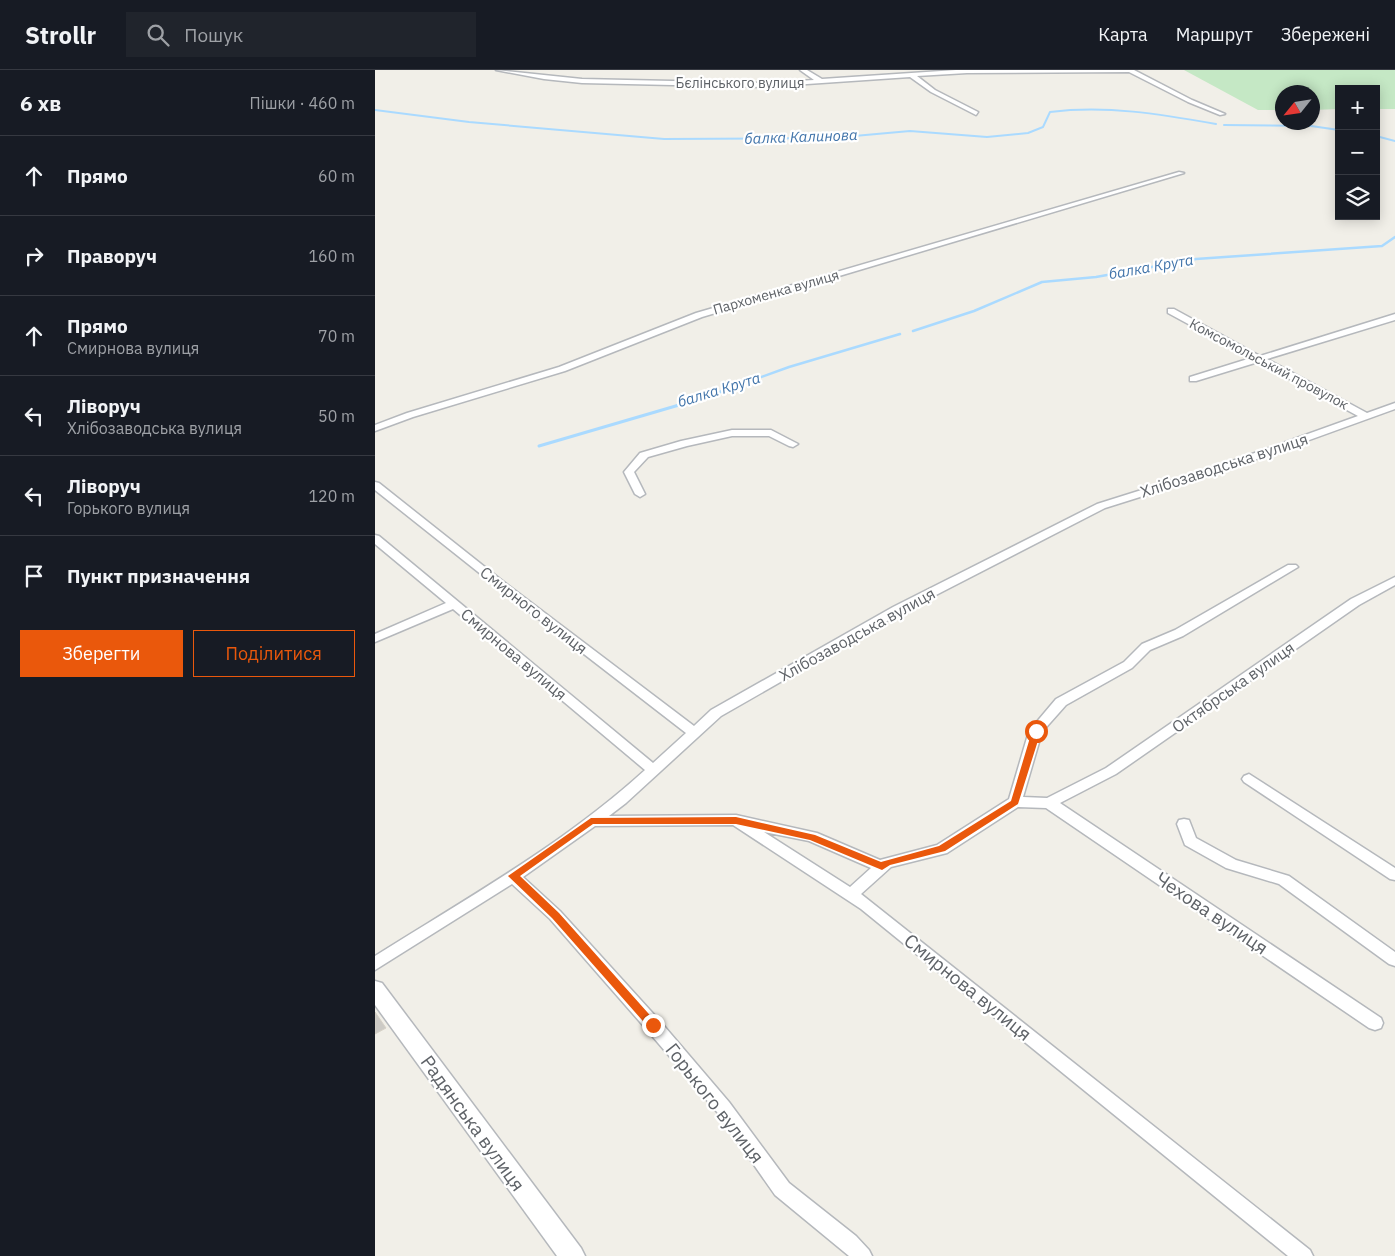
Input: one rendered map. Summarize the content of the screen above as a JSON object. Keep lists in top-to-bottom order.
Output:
{
  "streets": {
    "street": [
      "Бєлінського вулиця",
      "Пархоменка вулиця",
      "Комсомольський провулок",
      "Хлібозаводська вулиця",
      "Смирного вулиця",
      "Смирнова вулиця",
      "Октябрська вулиця",
      "Чехова вулиця",
      "Горького вулиця",
      "Радянська вулиця"
    ]
  },
  "crossings": [
    ["Комсомольський провулок", "Хлібозаводська вулиця"],
    ["Хлібозаводська вулиця", "Смирного вулиця"],
    ["Хлібозаводська вулиця", "Смирнова вулиця"],
    ["Хлібозаводська вулиця", "Горького вулиця"],
    ["Октябрська вулиця", "Чехова вулиця"]
  ],
  "water": ["балка Калинова", "балка Крута"],
  "north": "bottom left",
  "page": {
    "header": "Strollr",
    "search": "Пошук",
    "nav": ["Карта", "Маршрут", "Збережені"],
    "heading": ["6 хв", "Пішки · 460 m"],
    "map_buttons": ["+", "−"],
    "list": [
      ["Прямо", "60 m"],
      ["Праворуч", "160 m"],
      ["Прямо", "Смирнова вулиця", "70 m"],
      ["Ліворуч", "Хлібозаводська вулиця", "50 m"],
      ["Ліворуч", "Горького вулиця", "120 m"],
      "Пункт призначення"
    ],
    "buttons": ["Зберегти", "Поділитися"]
  }
}
